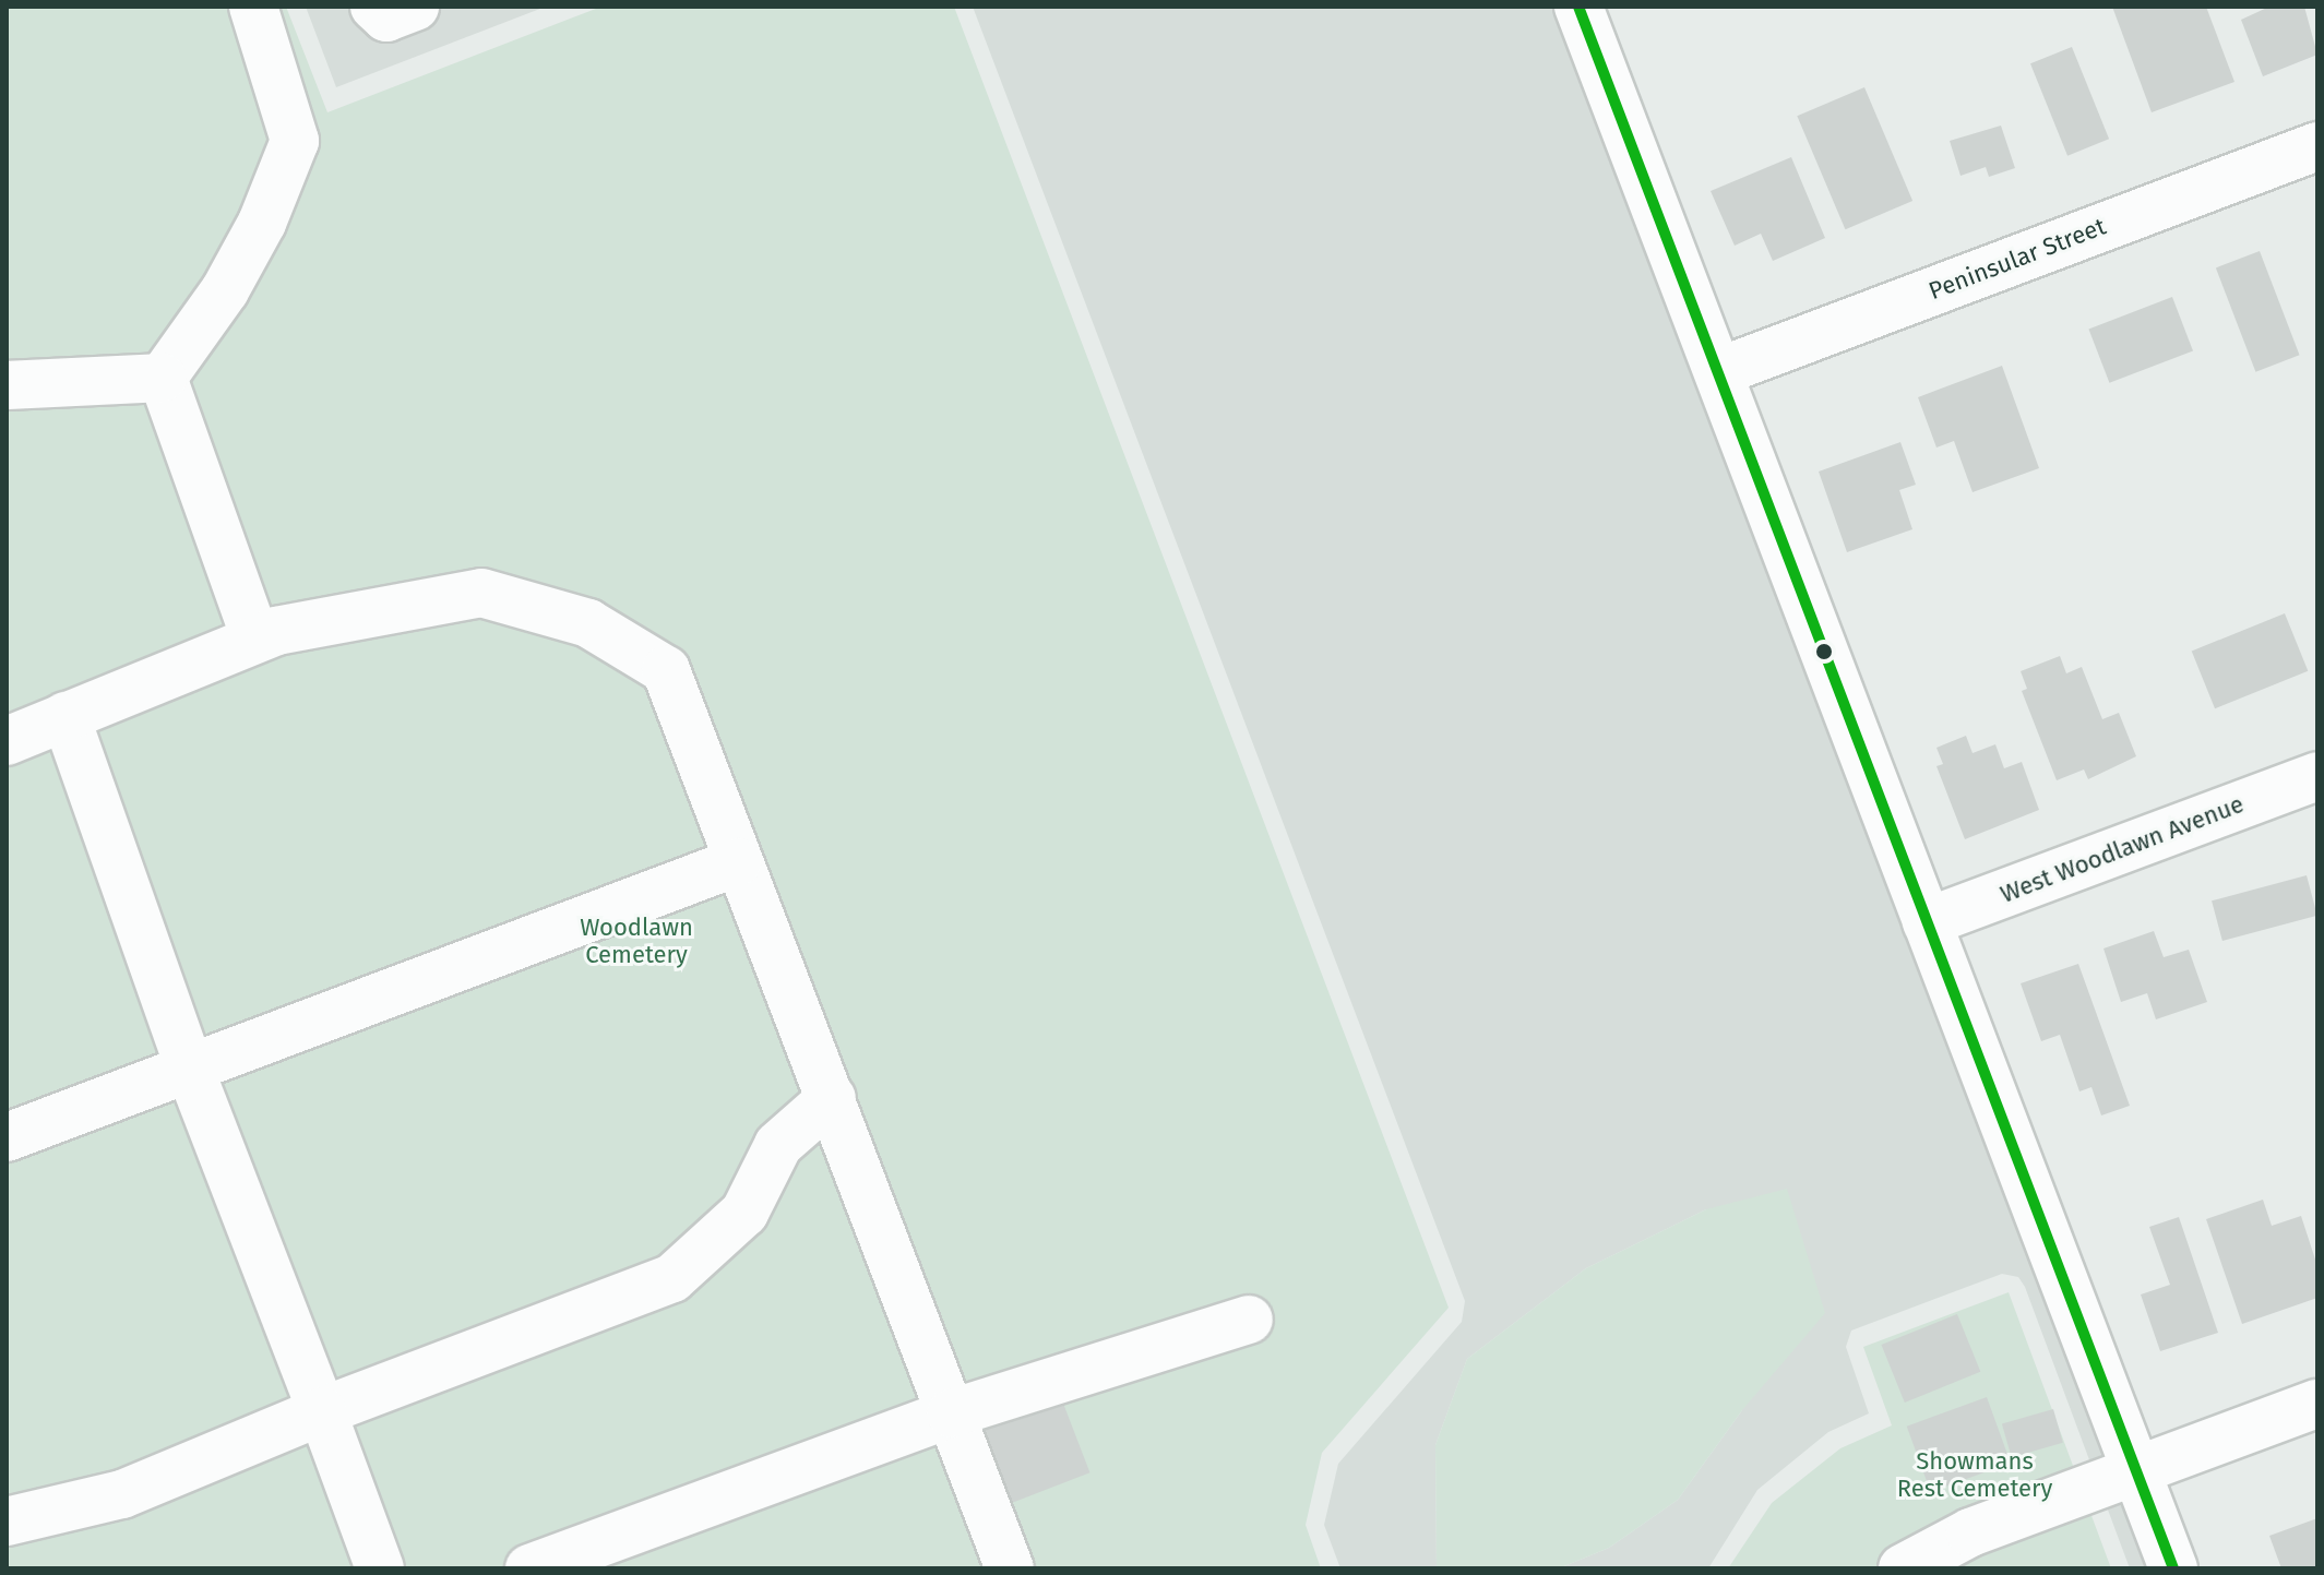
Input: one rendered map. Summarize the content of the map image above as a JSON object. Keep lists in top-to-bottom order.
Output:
{
  "streets": {
    "street": ["Peninsular Street", "West Woodlawn Avenue"]
  },
  "parks": ["Woodlawn Cemetery", "Showmans Rest Cemetery"]
}
